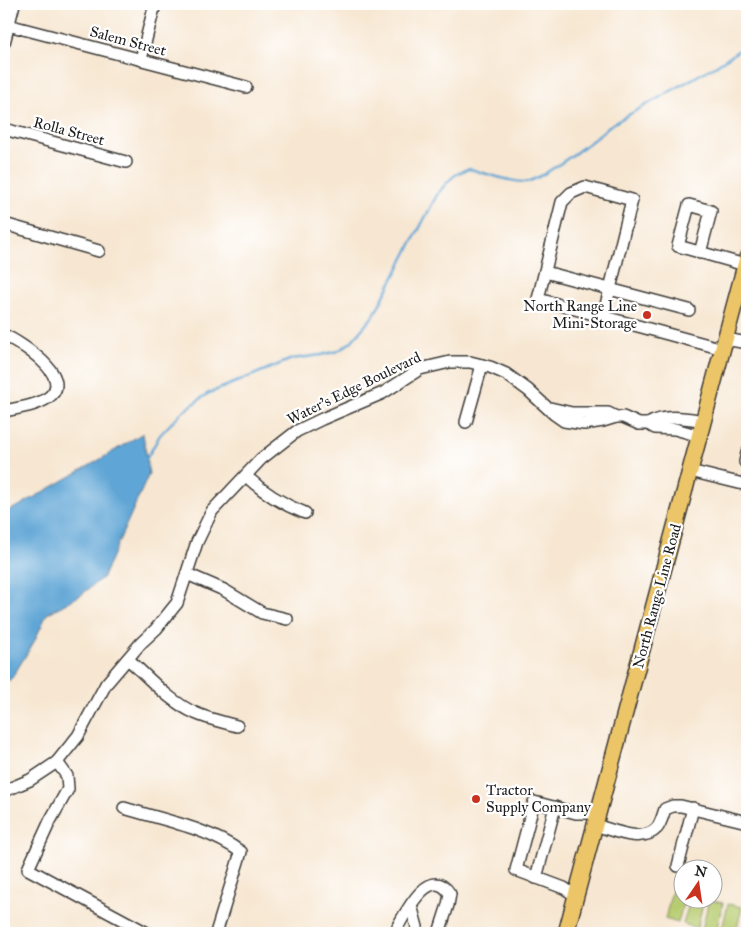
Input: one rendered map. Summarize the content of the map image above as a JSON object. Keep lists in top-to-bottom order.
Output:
{
  "streets": {
    "main road": ["North Range Line Road"],
    "street": ["Salem Street", "Rolla Street", "Water's Edge Boulevard"]
  },
  "crossings": [
    ["Water's Edge Boulevard", "North Range Line Road"]
  ],
  "places": ["North Range Line Mini-Storage", "Tractor Supply Company"],
  "north": "top"
}
